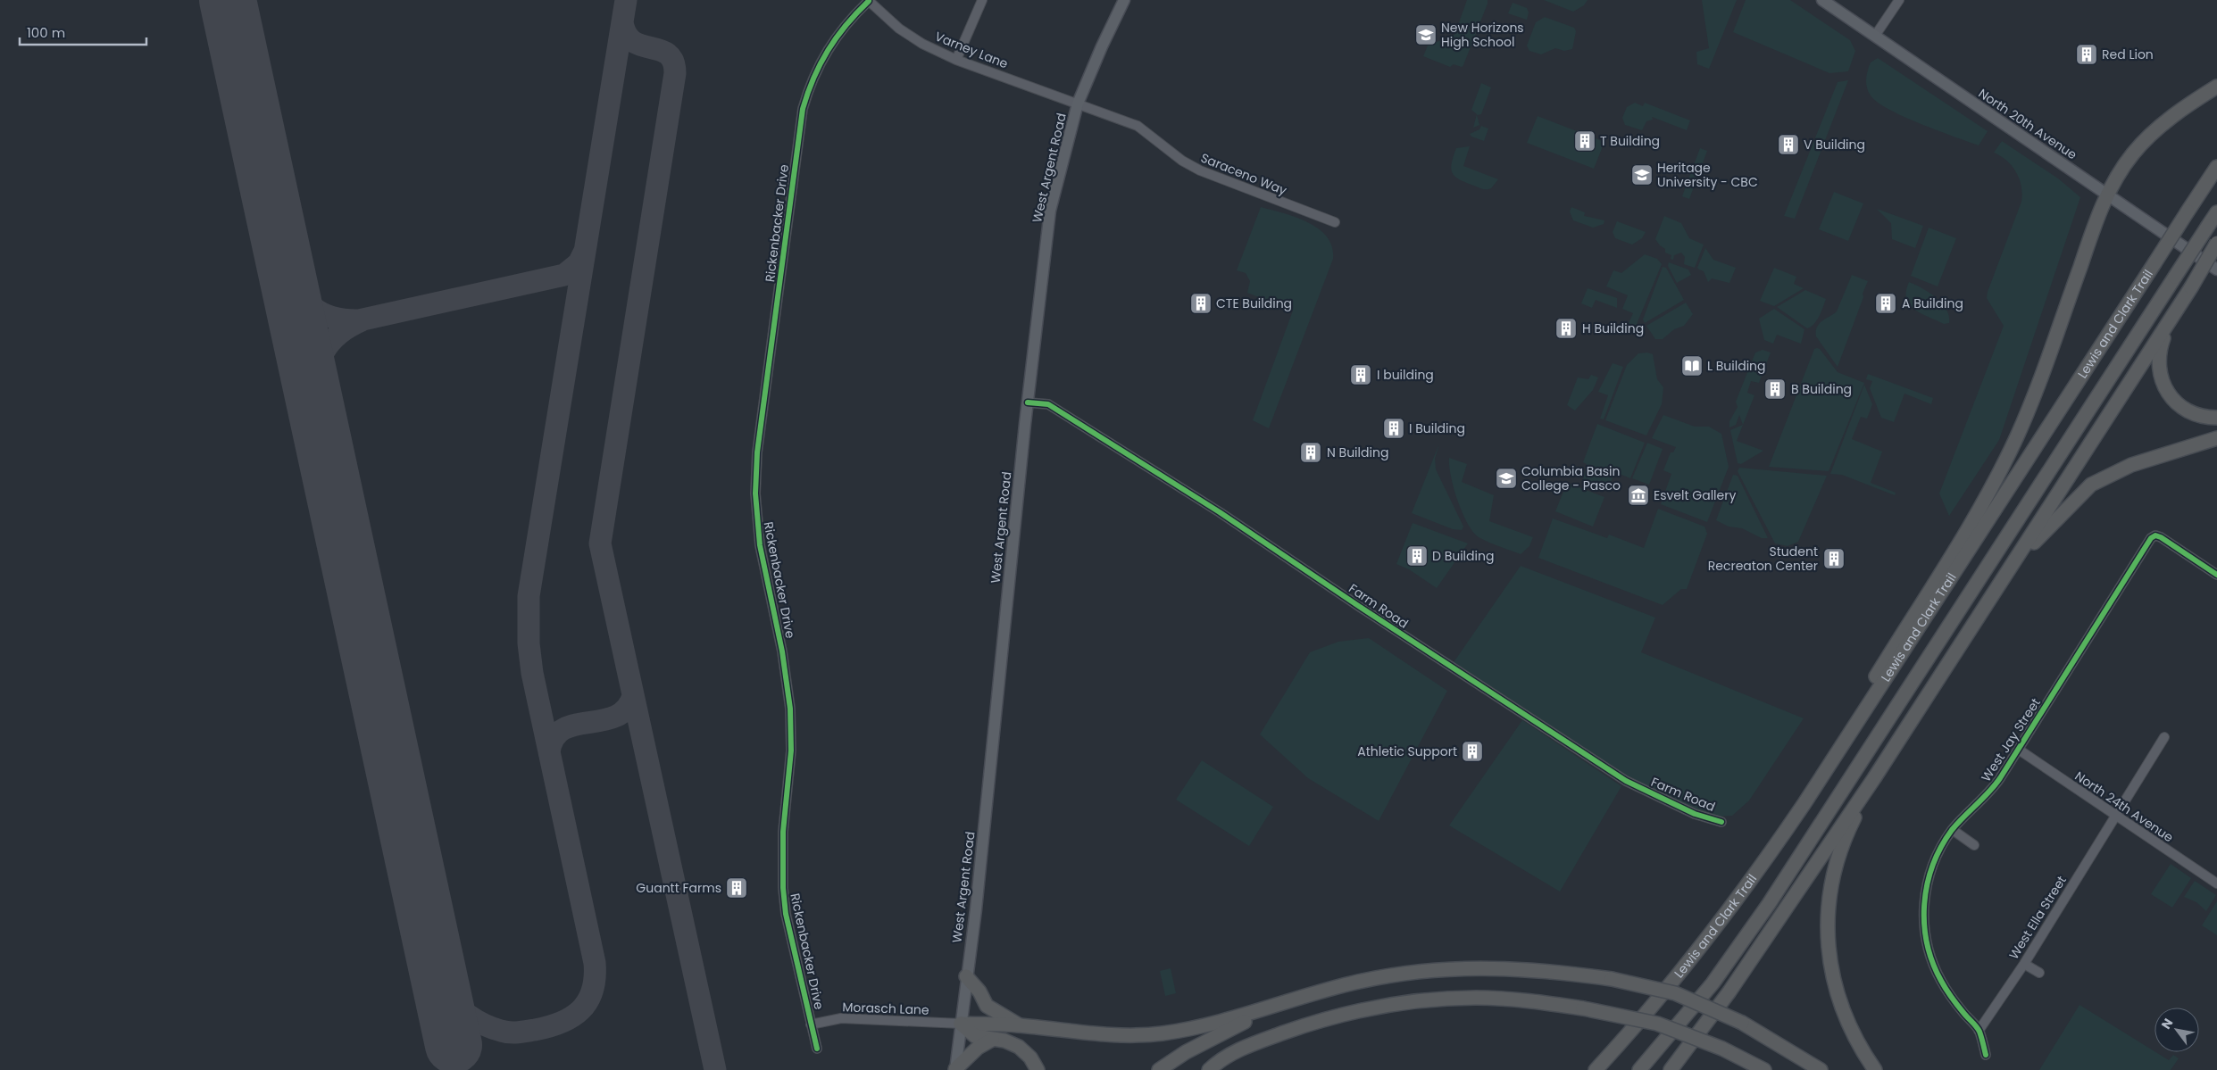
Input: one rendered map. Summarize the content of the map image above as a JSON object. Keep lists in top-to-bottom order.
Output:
{
  "streets": {
    "highway": ["Lewis and Clark Trail"],
    "main road": ["North 20th Avenue", "West Argent Road"],
    "street": [
      "Varney Lane",
      "Saraceno Way",
      "Rickenbacker Drive",
      "Farm Road",
      "West Jay Street",
      "North 24th Avenue",
      "West Ella Street",
      "Morasch Lane"
    ]
  },
  "crossings": [
    ["Varney Lane", "West Argent Road"],
    ["Varney Lane", "Saraceno Way"],
    ["Varney Lane", "Rickenbacker Drive"],
    ["West Argent Road", "Saraceno Way"],
    ["West Argent Road", "Farm Road"],
    ["West Argent Road", "Morasch Lane"],
    ["Rickenbacker Drive", "Morasch Lane"],
    ["West Jay Street", "North 24th Avenue"],
    ["West Jay Street", "West Ella Street"],
    ["North 24th Avenue", "West Ella Street"]
  ],
  "places": {
    "school or university": ["New Horizons High School", "Heritage University - CBC", "Columbia Basin College - Pasco"],
    "building": [
      "Red Lion",
      "T Building",
      "V Building",
      "CTE Building",
      "A Building",
      "H Building",
      "I building",
      "B Building",
      "I Building",
      "N Building",
      "D Building",
      "Student Recreaton Center",
      "Athletic Support",
      "Guantt Farms"
    ],
    "library": ["L Building"],
    "museum": ["Esvelt Gallery"]
  },
  "scale_bar": "100 m",
  "north": "top left"
}
